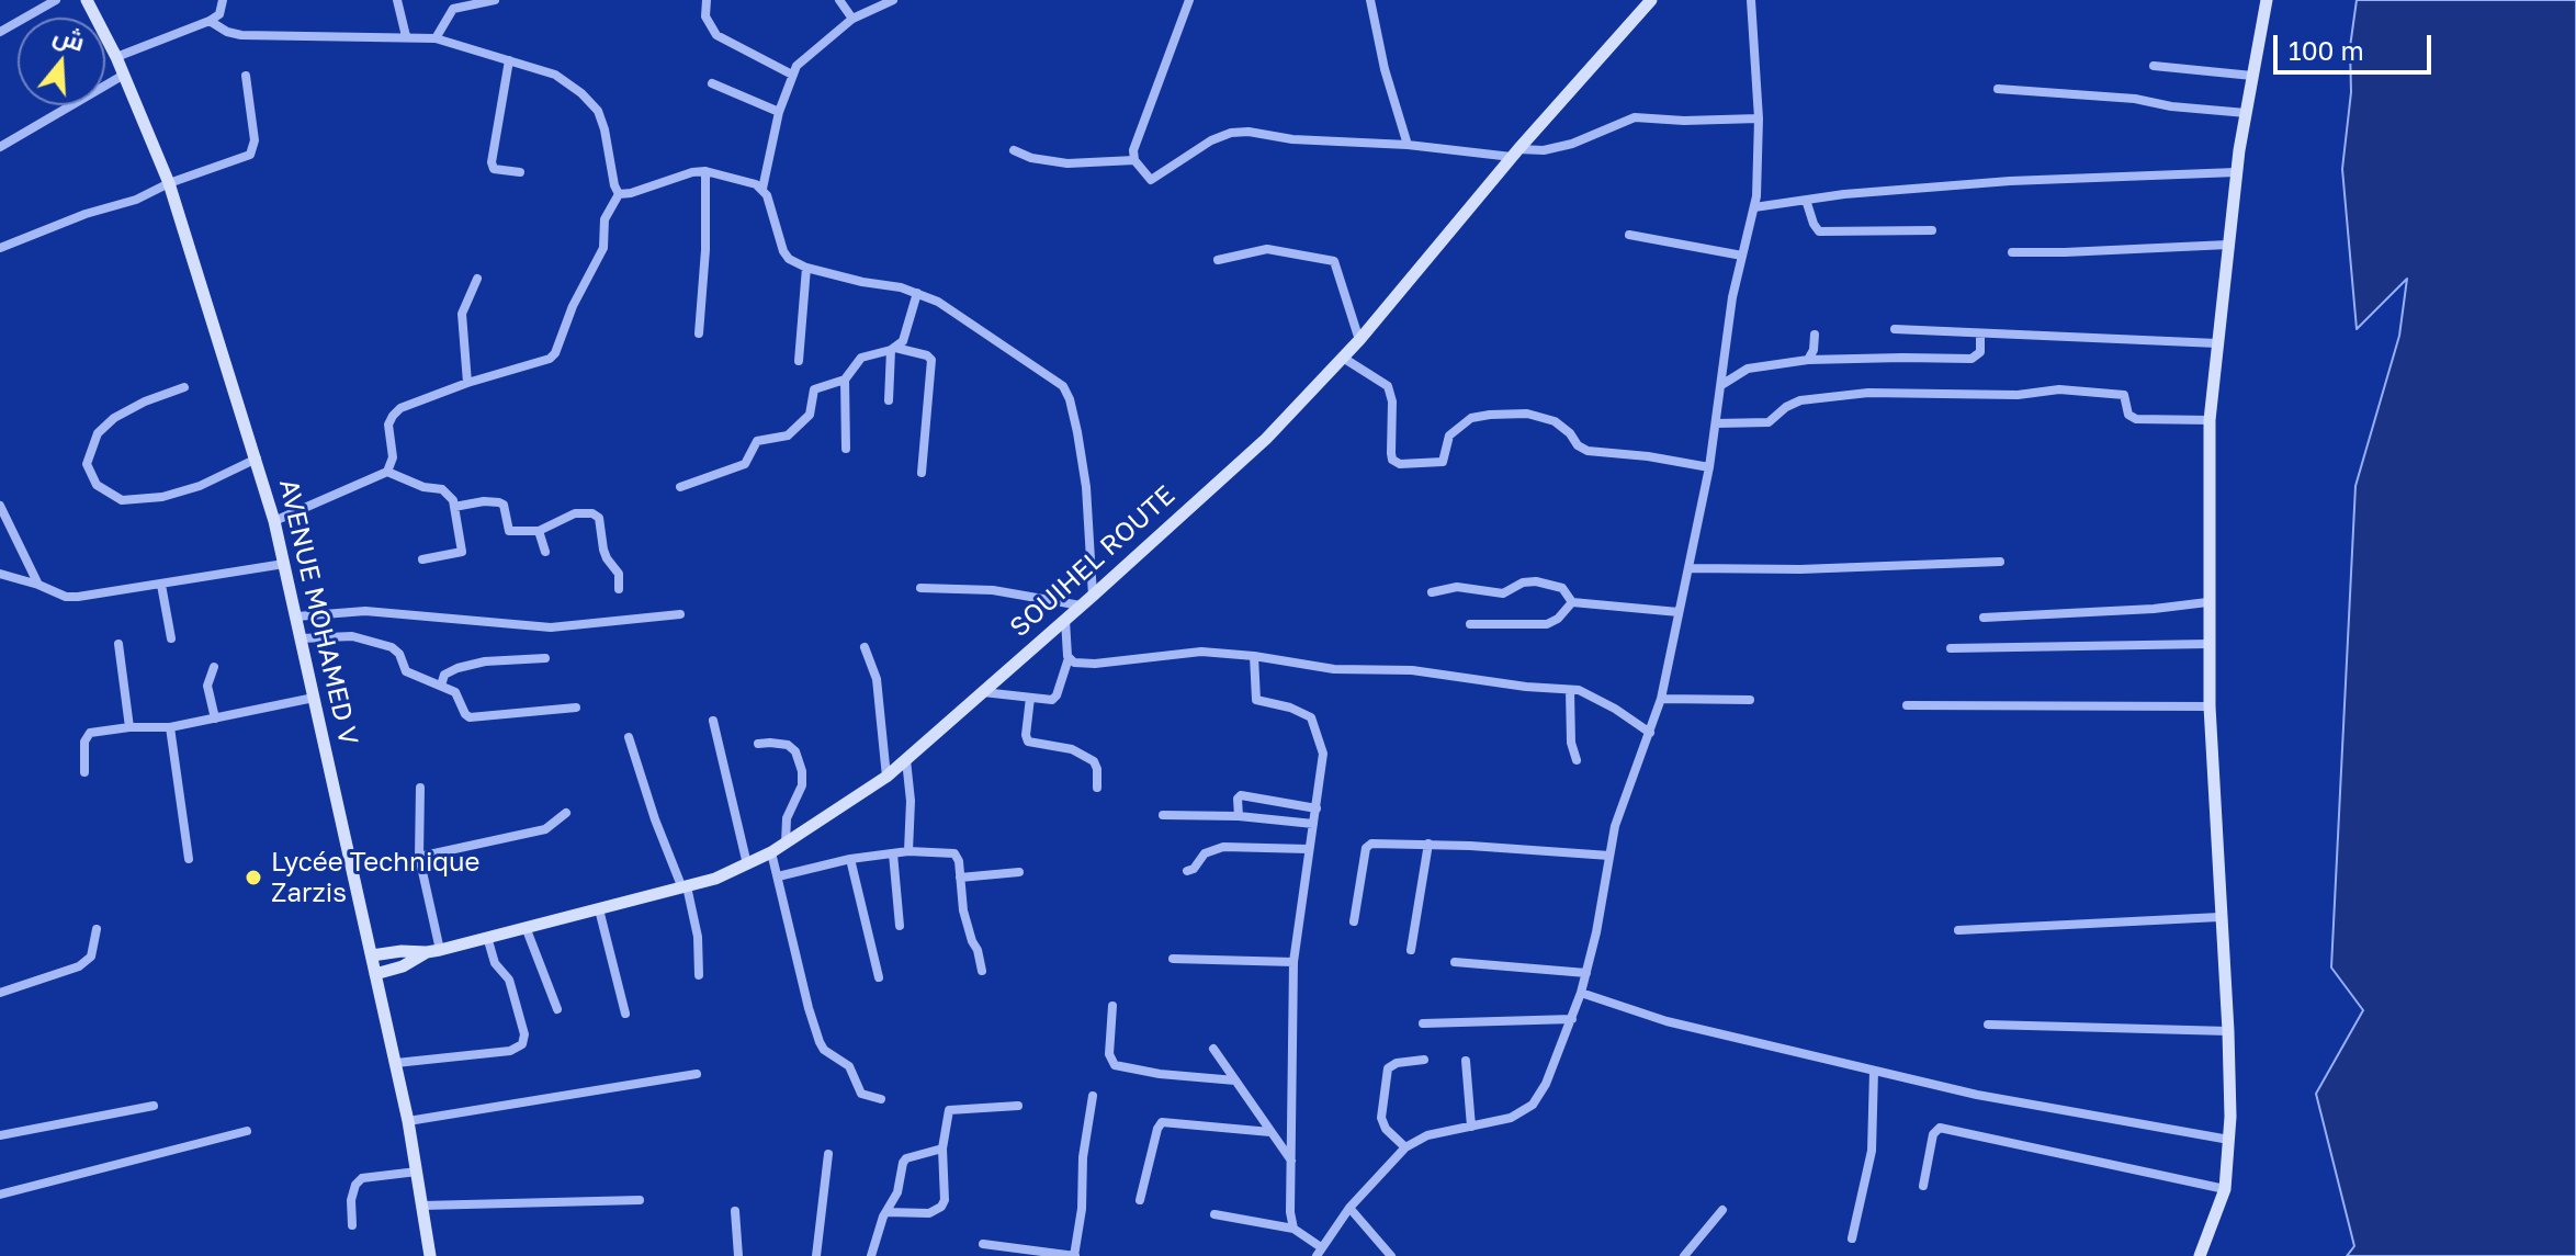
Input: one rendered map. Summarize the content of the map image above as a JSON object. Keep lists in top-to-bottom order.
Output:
{
  "streets": {
    "main road": ["SOUIHEL ROUTE", "AVENUE MOHAMED V"]
  },
  "places": ["Lycée Technique Zarzis"],
  "scale_bar": "100 m",
  "north": "top"
}
